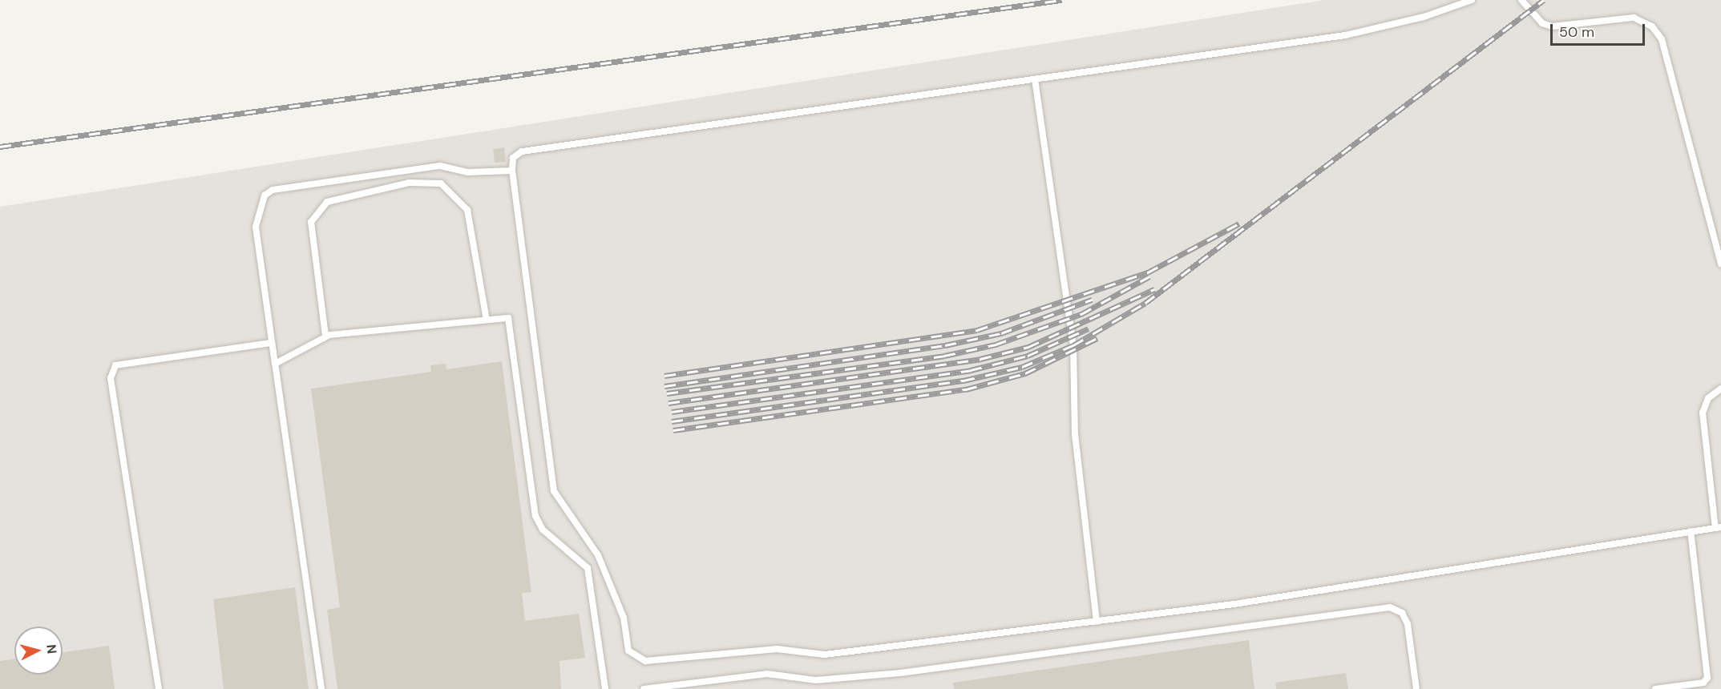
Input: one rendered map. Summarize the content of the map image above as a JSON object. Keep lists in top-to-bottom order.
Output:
{
  "scale_bar": "50 m",
  "north": "right"
}
